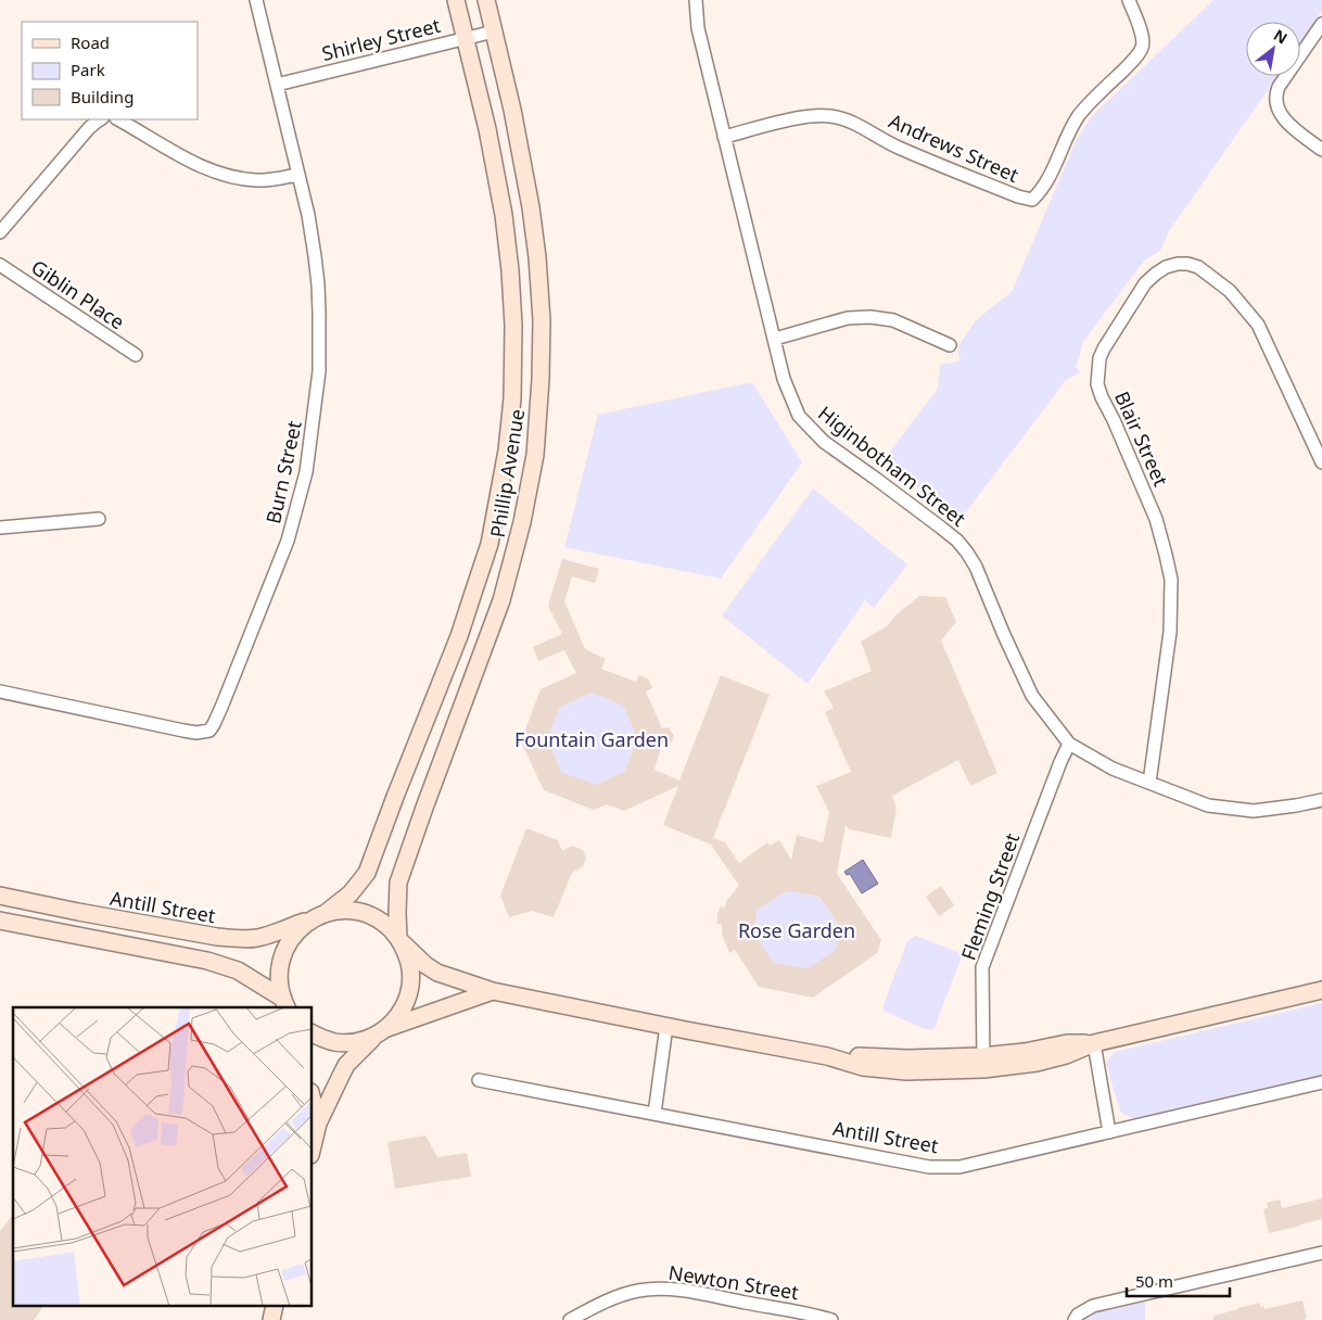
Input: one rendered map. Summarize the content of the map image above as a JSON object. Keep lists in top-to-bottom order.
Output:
{
  "streets": {
    "main road": ["Phillip Avenue", "Antill Street"],
    "street": [
      "Shirley Street",
      "Andrews Street",
      "Giblin Place",
      "Blair Street",
      "Higinbotham Street",
      "Burn Street",
      "Fleming Street",
      "Newton Street"
    ]
  },
  "crossings": [
    ["Shirley Street", "Burn Street"],
    ["Shirley Street", "Phillip Avenue"],
    ["Andrews Street", "Higinbotham Street"],
    ["Blair Street", "Higinbotham Street"],
    ["Higinbotham Street", "Fleming Street"],
    ["Phillip Avenue", "Antill Street"]
  ],
  "parks": ["Fountain Garden", "Rose Garden"],
  "legend": ["Road", "Park", "Building"],
  "scale_bar": "50 m",
  "north": "top right"
}
